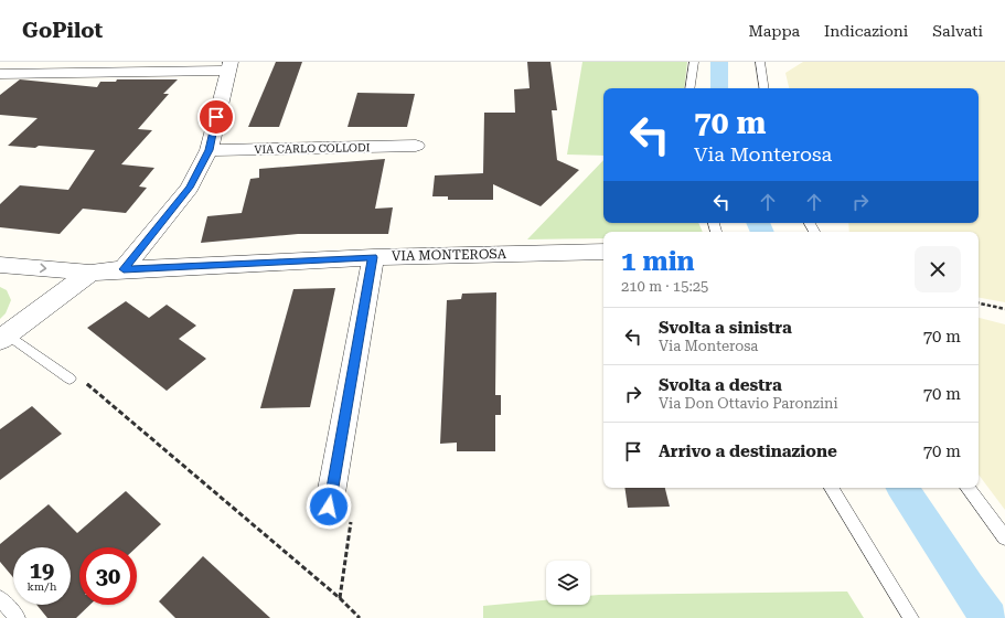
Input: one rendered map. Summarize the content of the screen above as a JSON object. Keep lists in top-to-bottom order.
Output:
{
  "streets": {
    "street": ["VIA CARLO COLLODI", "VIA MONTEROSA"]
  },
  "page": {
    "header": "GoPilot",
    "nav": ["Mappa", "Indicazioni", "Salvati"],
    "turn": ["70 m", "Via Monterosa"],
    "heading": ["1 min", "210 m · 15:25"],
    "list": [
      {
        "name": "Svolta a sinistra",
        "note": "Via Monterosa",
        "value": "70 m"
      },
      {
        "name": "Svolta a destra",
        "note": "Via Don Ottavio Paronzini",
        "value": "70 m"
      },
      {
        "name": "Arrivo a destinazione",
        "value": "70 m"
      }
    ],
    "speed": "19 km/h",
    "limit": "30"
  }
}
